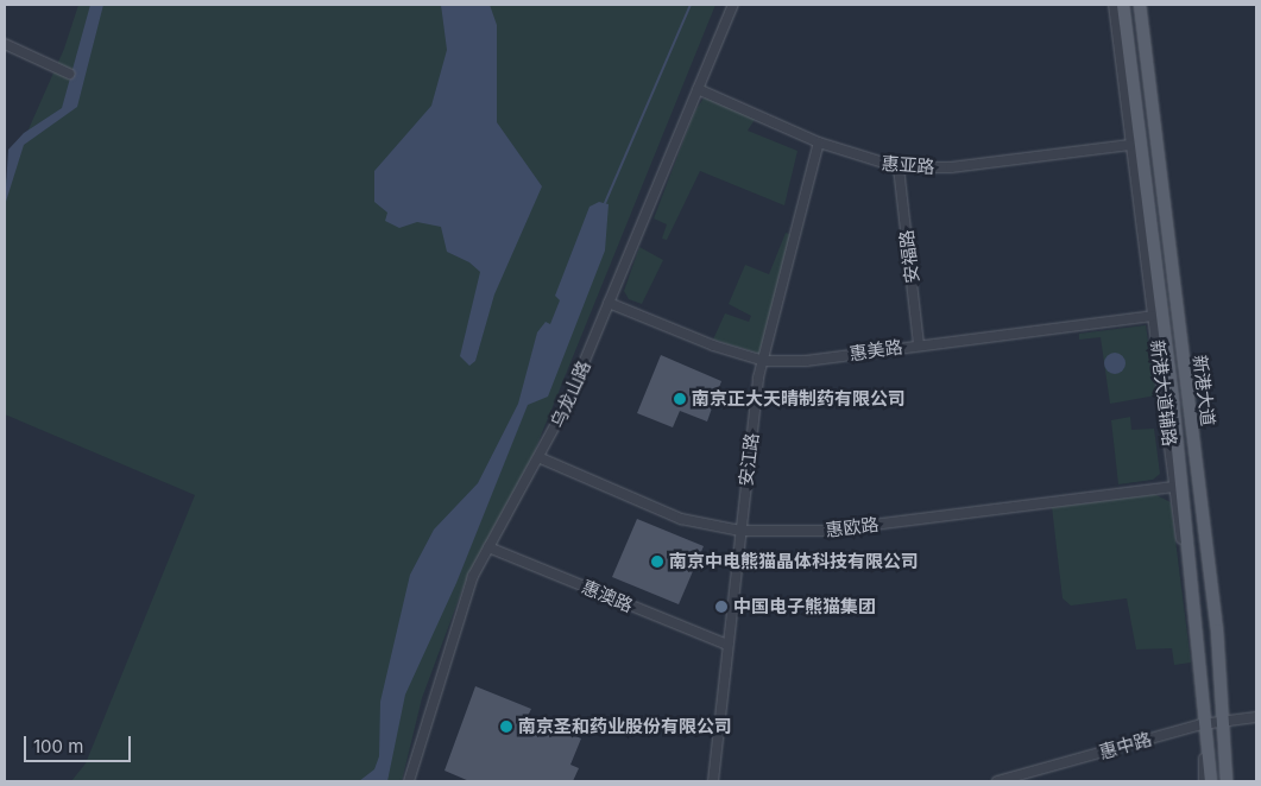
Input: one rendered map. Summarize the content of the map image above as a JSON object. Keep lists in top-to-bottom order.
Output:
{
  "streets": {
    "main road": ["新港大道"],
    "street": [
      "惠亚路",
      "安福路",
      "惠美路",
      "新港大道辅路",
      "乌龙山路",
      "安江路",
      "惠欧路",
      "惠澳路",
      "惠中路"
    ]
  },
  "crossings": [
    ["惠亚路", "安福路"],
    ["惠亚路", "新港大道辅路"],
    ["惠亚路", "乌龙山路"],
    ["惠亚路", "安江路"],
    ["安福路", "惠美路"],
    ["惠美路", "新港大道辅路"],
    ["惠美路", "乌龙山路"],
    ["惠美路", "安江路"],
    ["新港大道", "新港大道辅路"],
    ["新港大道", "惠中路"],
    ["新港大道辅路", "惠欧路"],
    ["新港大道辅路", "惠中路"],
    ["乌龙山路", "惠欧路"],
    ["乌龙山路", "惠澳路"],
    ["安江路", "惠欧路"],
    ["安江路", "惠澳路"]
  ],
  "places": [
    "南京正大天晴制药有限公司",
    "南京中电熊猫晶体科技有限公司",
    "中国电子熊猫集团",
    "南京圣和药业股份有限公司"
  ],
  "scale_bar": "100 m"
}
